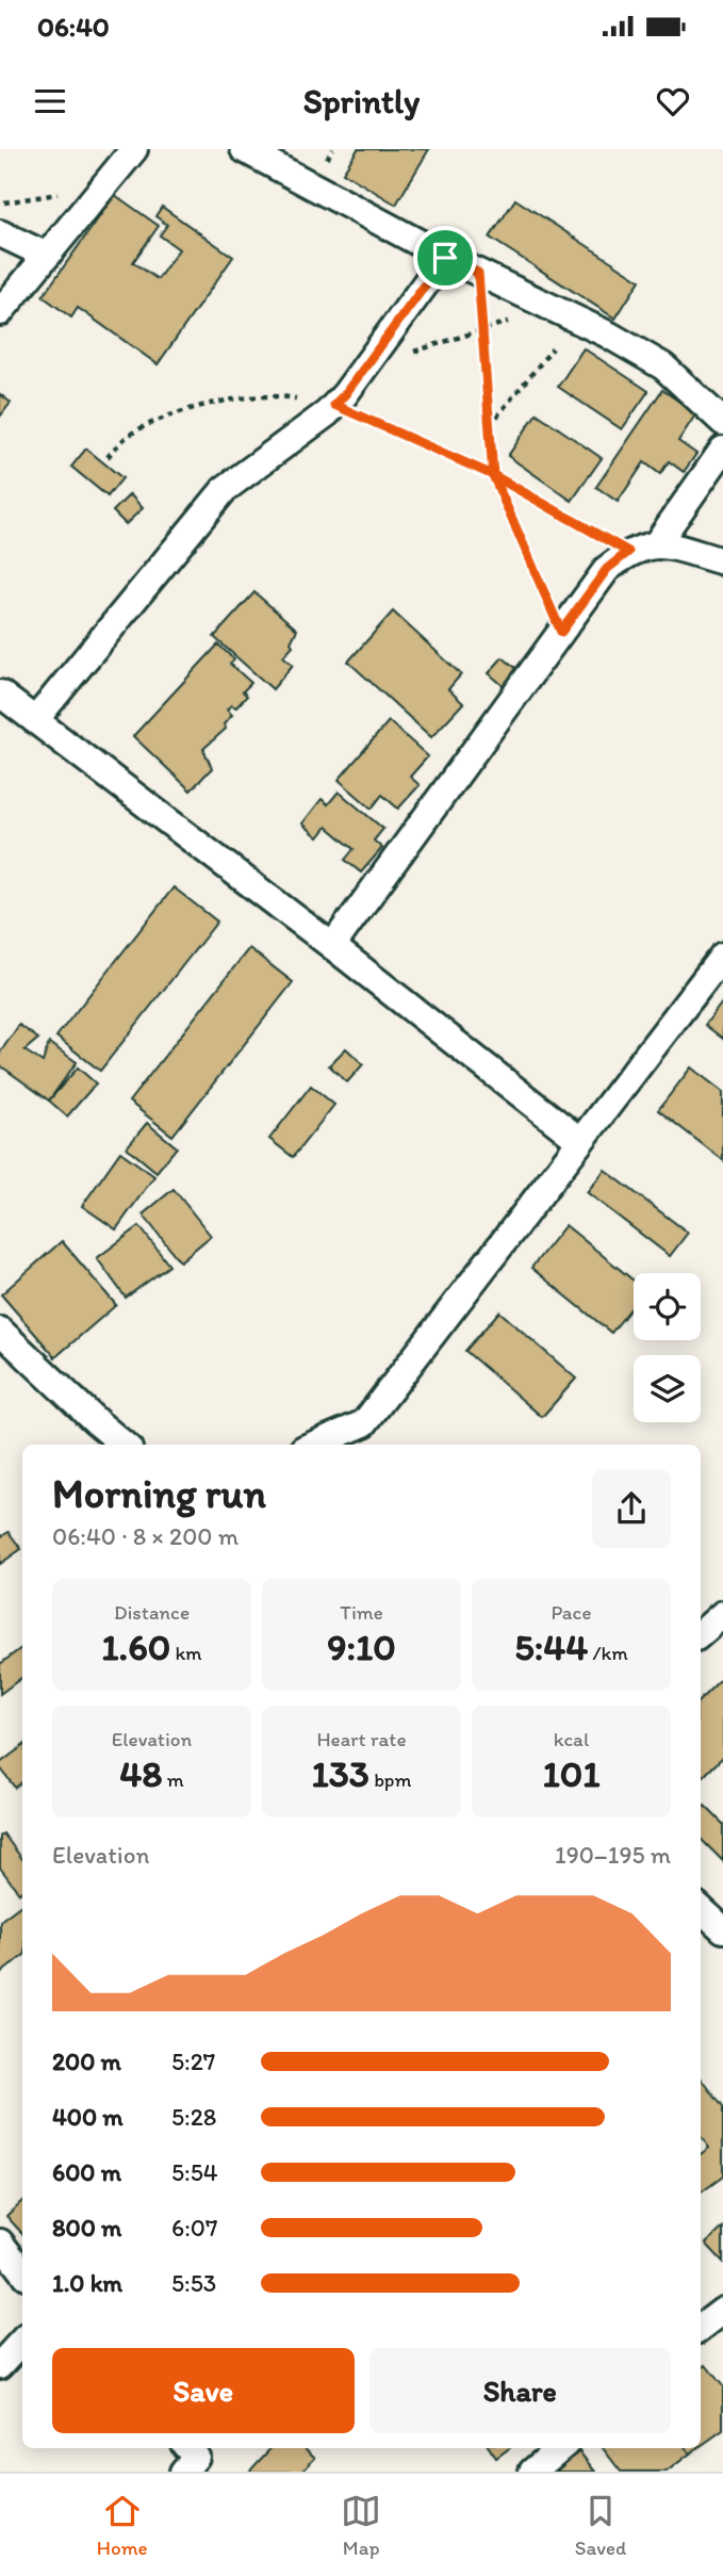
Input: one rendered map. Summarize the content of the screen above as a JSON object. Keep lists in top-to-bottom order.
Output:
{
  "page": {
    "status": "06:40",
    "header": "Sprintly",
    "heading": ["Morning run", "06:40 · 8 × 200 m"],
    "stats": [
      ["Distance", "1.60 km"],
      ["Time", "9:10"],
      ["Pace", "5:44 /km"],
      ["Elevation", "48 m"],
      ["Heart rate", "133 bpm"],
      ["kcal", "101"]
    ],
    "chart": ["Elevation", "190–195 m"],
    "list": [
      {
        "name": "200 m",
        "note": "5:27"
      },
      {
        "name": "400 m",
        "note": "5:28"
      },
      {
        "name": "600 m",
        "note": "5:54"
      },
      {
        "name": "800 m",
        "note": "6:07"
      },
      {
        "name": "1.0 km",
        "note": "5:53"
      }
    ],
    "buttons": ["Save", "Share"],
    "tabs": ["Home", "Map", "Saved"]
  }
}
